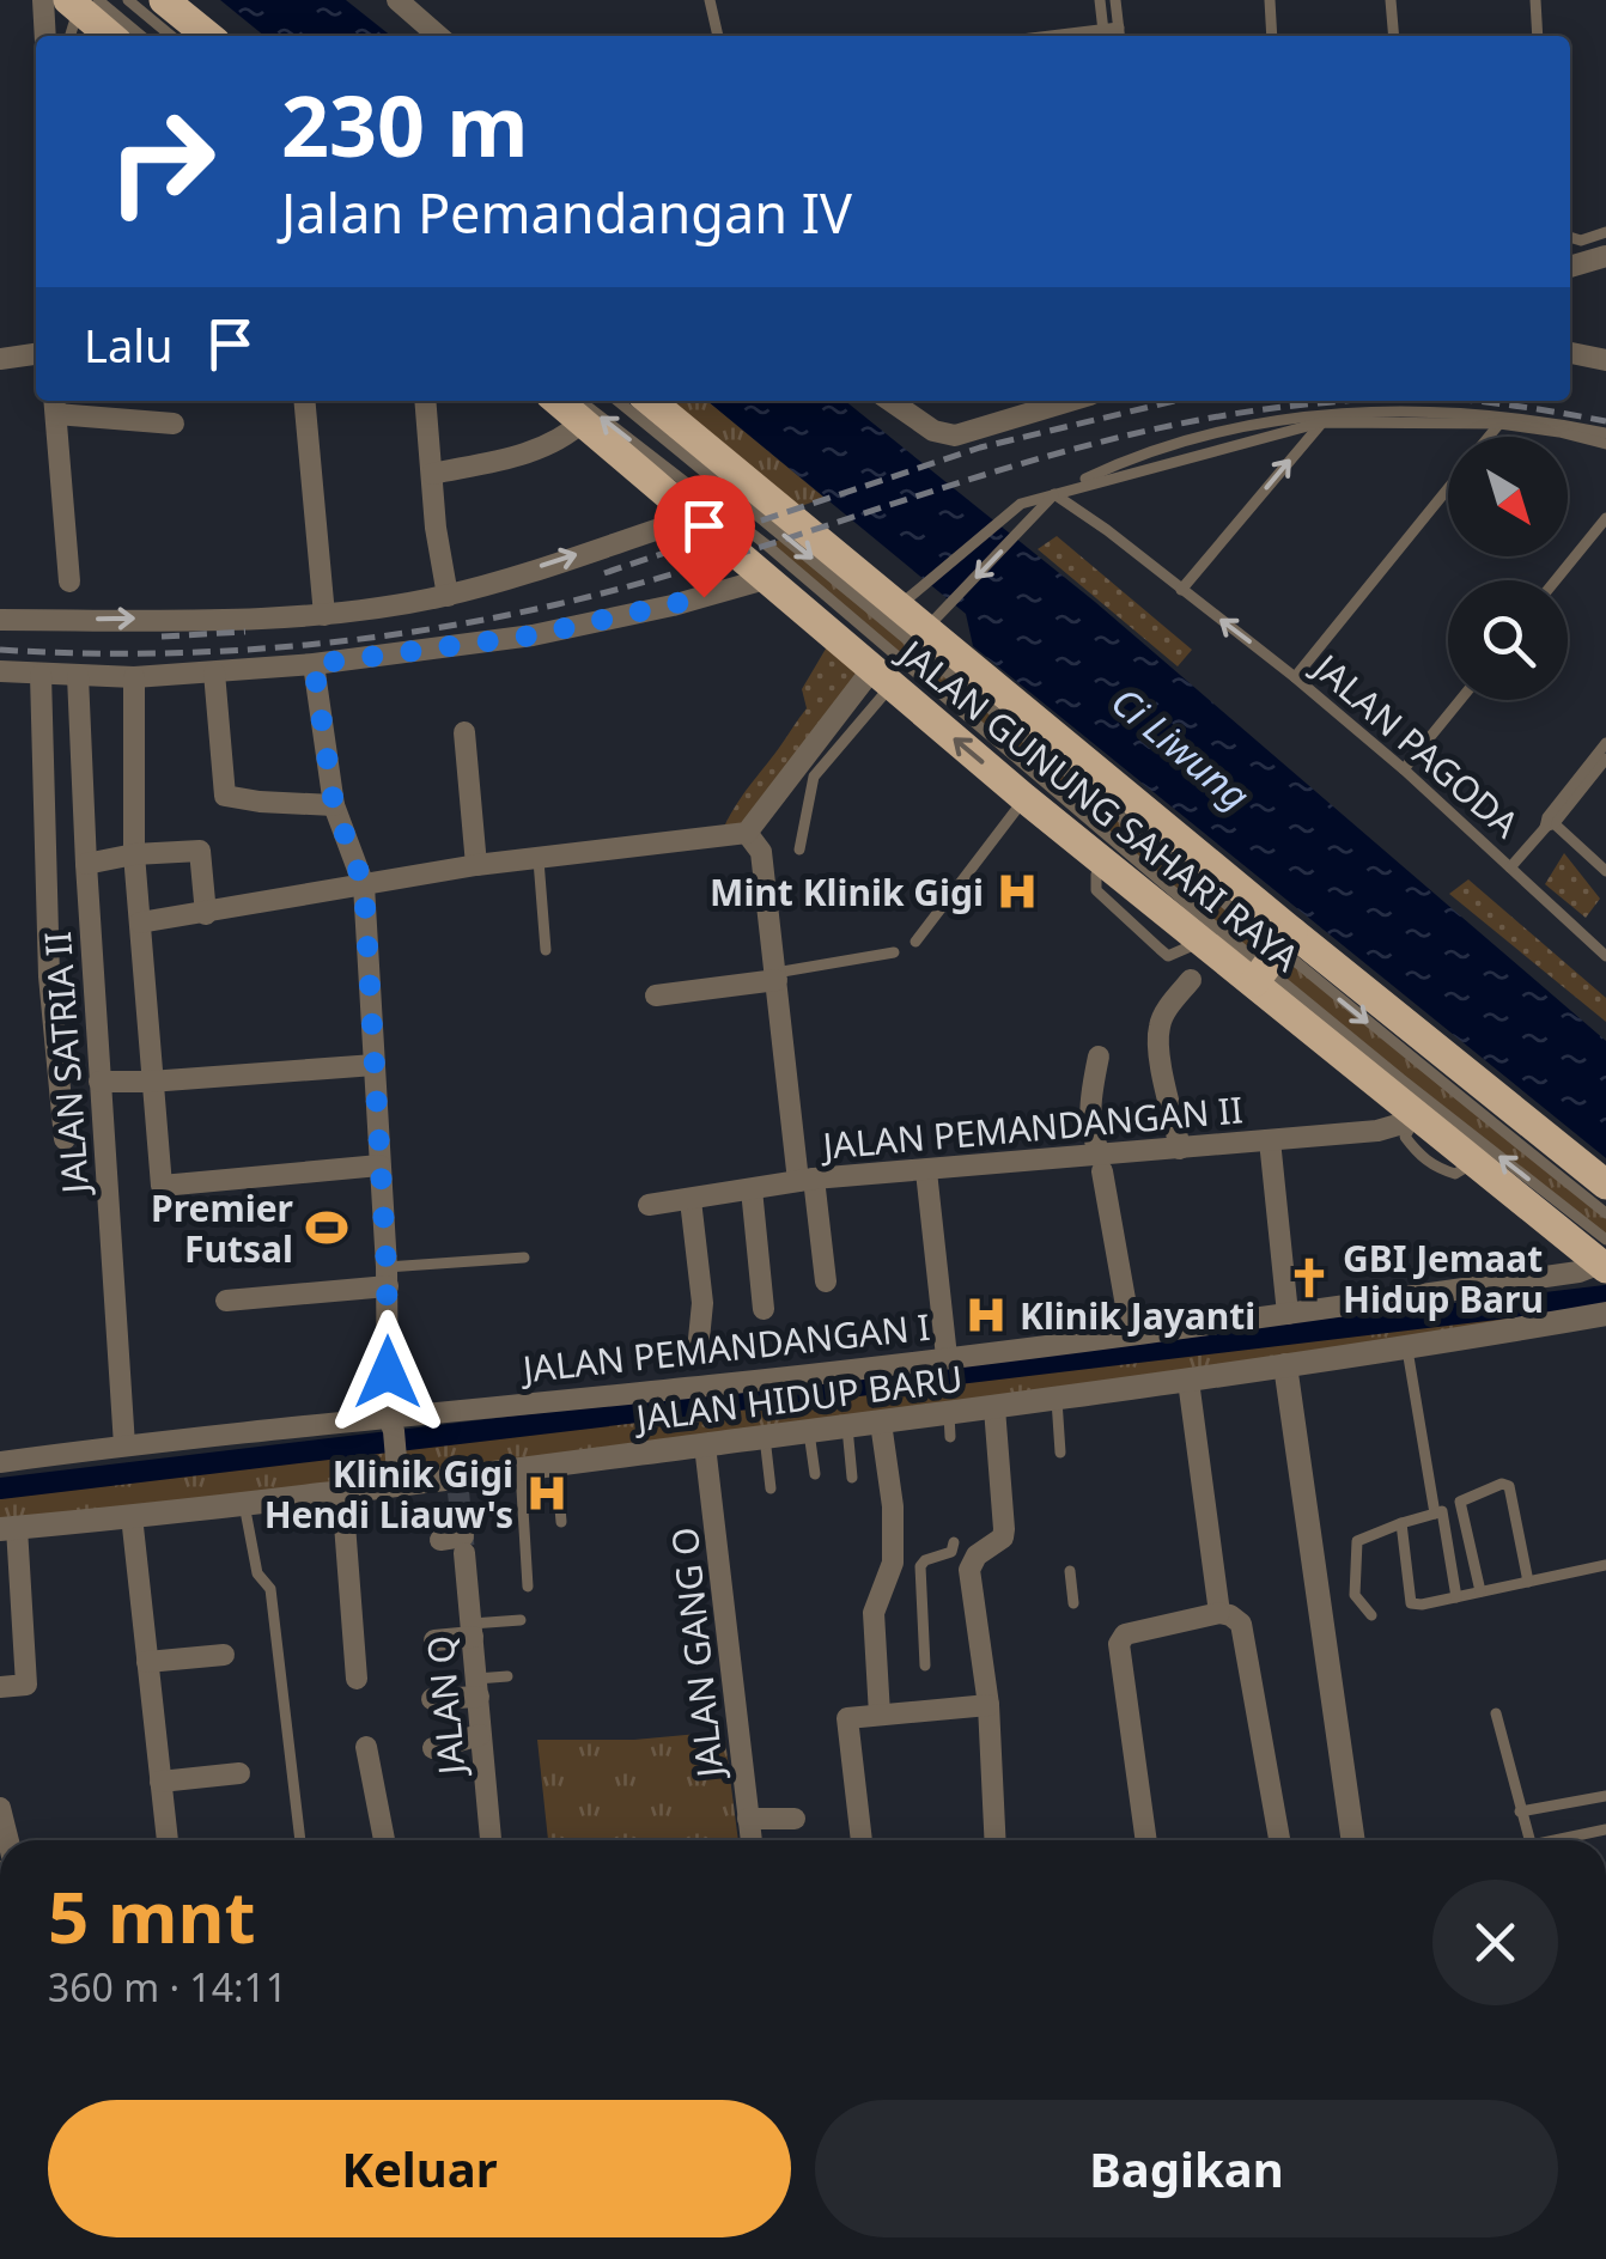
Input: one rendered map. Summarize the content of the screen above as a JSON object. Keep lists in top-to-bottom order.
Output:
{
  "streets": {
    "main road": ["JALAN GUNUNG SAHARI RAYA"],
    "street": [
      "JALAN SATRIA II",
      "JALAN PEMANDANGAN II",
      "JALAN PEMANDANGAN I",
      "JALAN HIDUP BARU",
      "JALAN GANG O",
      "JALAN Q"
    ],
    "lane": ["JALAN PAGODA"]
  },
  "crossings": [
    ["JALAN GUNUNG SAHARI RAYA", "JALAN PEMANDANGAN II"],
    ["JALAN GUNUNG SAHARI RAYA", "JALAN PEMANDANGAN I"],
    ["JALAN SATRIA II", "JALAN PEMANDANGAN I"],
    ["JALAN HIDUP BARU", "JALAN GANG O"]
  ],
  "water": ["Ci Liwung"],
  "places": {
    "hospital": ["Mint Klinik Gigi", "Klinik Jayanti", "Klinik Gigi Hendi Liauw's"],
    "sports": ["Premier Futsal"],
    "church": ["GBI Jemaat Hidup Baru"]
  },
  "north": "bottom right",
  "page": {
    "turn": ["230 m", "Jalan Pemandangan IV"],
    "then": "Lalu",
    "heading": ["5 mnt", "360 m · 14:11"],
    "buttons": ["Keluar", "Bagikan"]
  }
}
